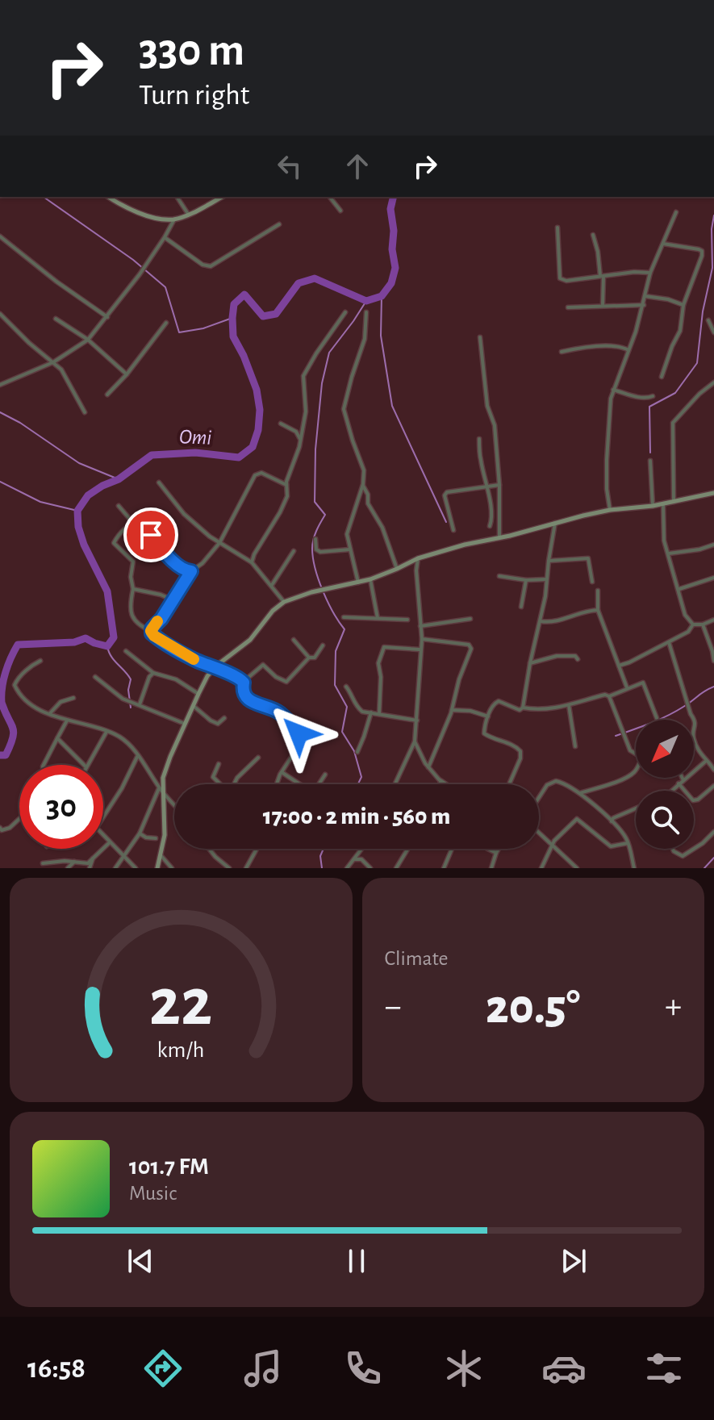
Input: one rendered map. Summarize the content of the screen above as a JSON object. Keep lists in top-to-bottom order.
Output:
{
  "water": ["Omi"],
  "north": "bottom left",
  "page": {
    "turn": ["330 m", "Turn right"],
    "limit": "30",
    "trip": "17:00 · 2 min · 560 m",
    "tile": "Climate",
    "heat": ["−", "20.5°", "+"],
    "song": ["101.7 FM", "Music"],
    "tabs": "16:58",
    "gauge": ["22", "km/h"]
  }
}
